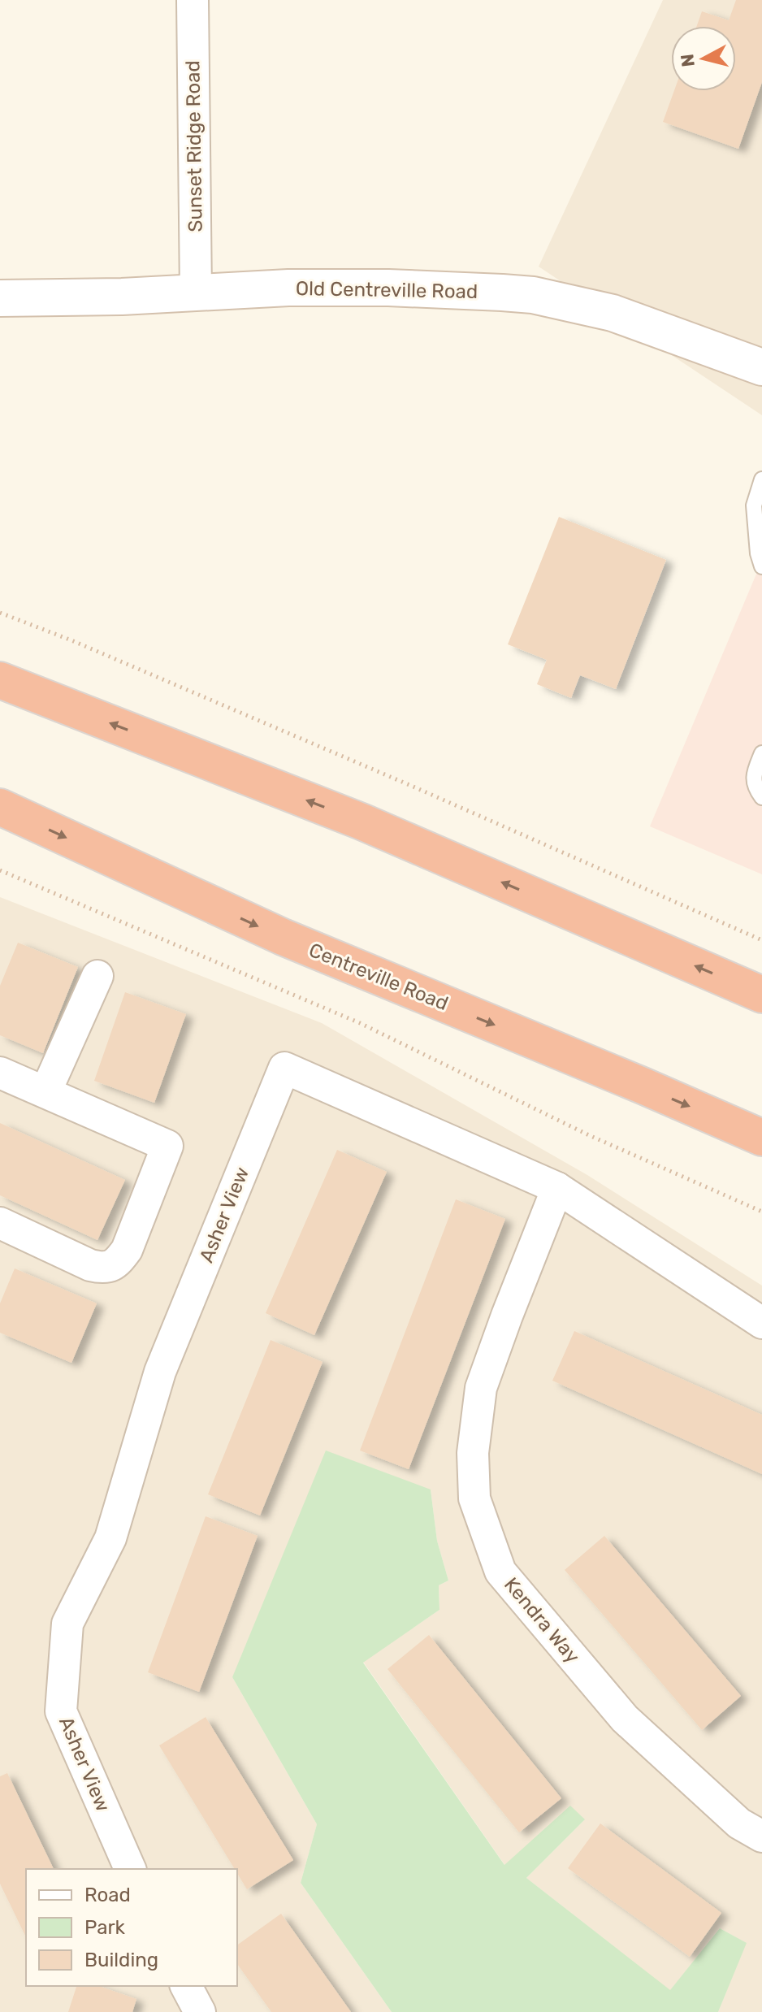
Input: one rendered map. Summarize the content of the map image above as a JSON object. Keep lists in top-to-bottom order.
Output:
{
  "streets": {
    "highway": ["Centreville Road"],
    "street": [
      "Sunset Ridge Road",
      "Old Centreville Road",
      "Asher View",
      "Kendra Way"
    ]
  },
  "crossings": [
    ["Sunset Ridge Road", "Old Centreville Road"],
    ["Asher View", "Kendra Way"]
  ],
  "legend": ["Road", "Park", "Building"],
  "north": "left"
}
